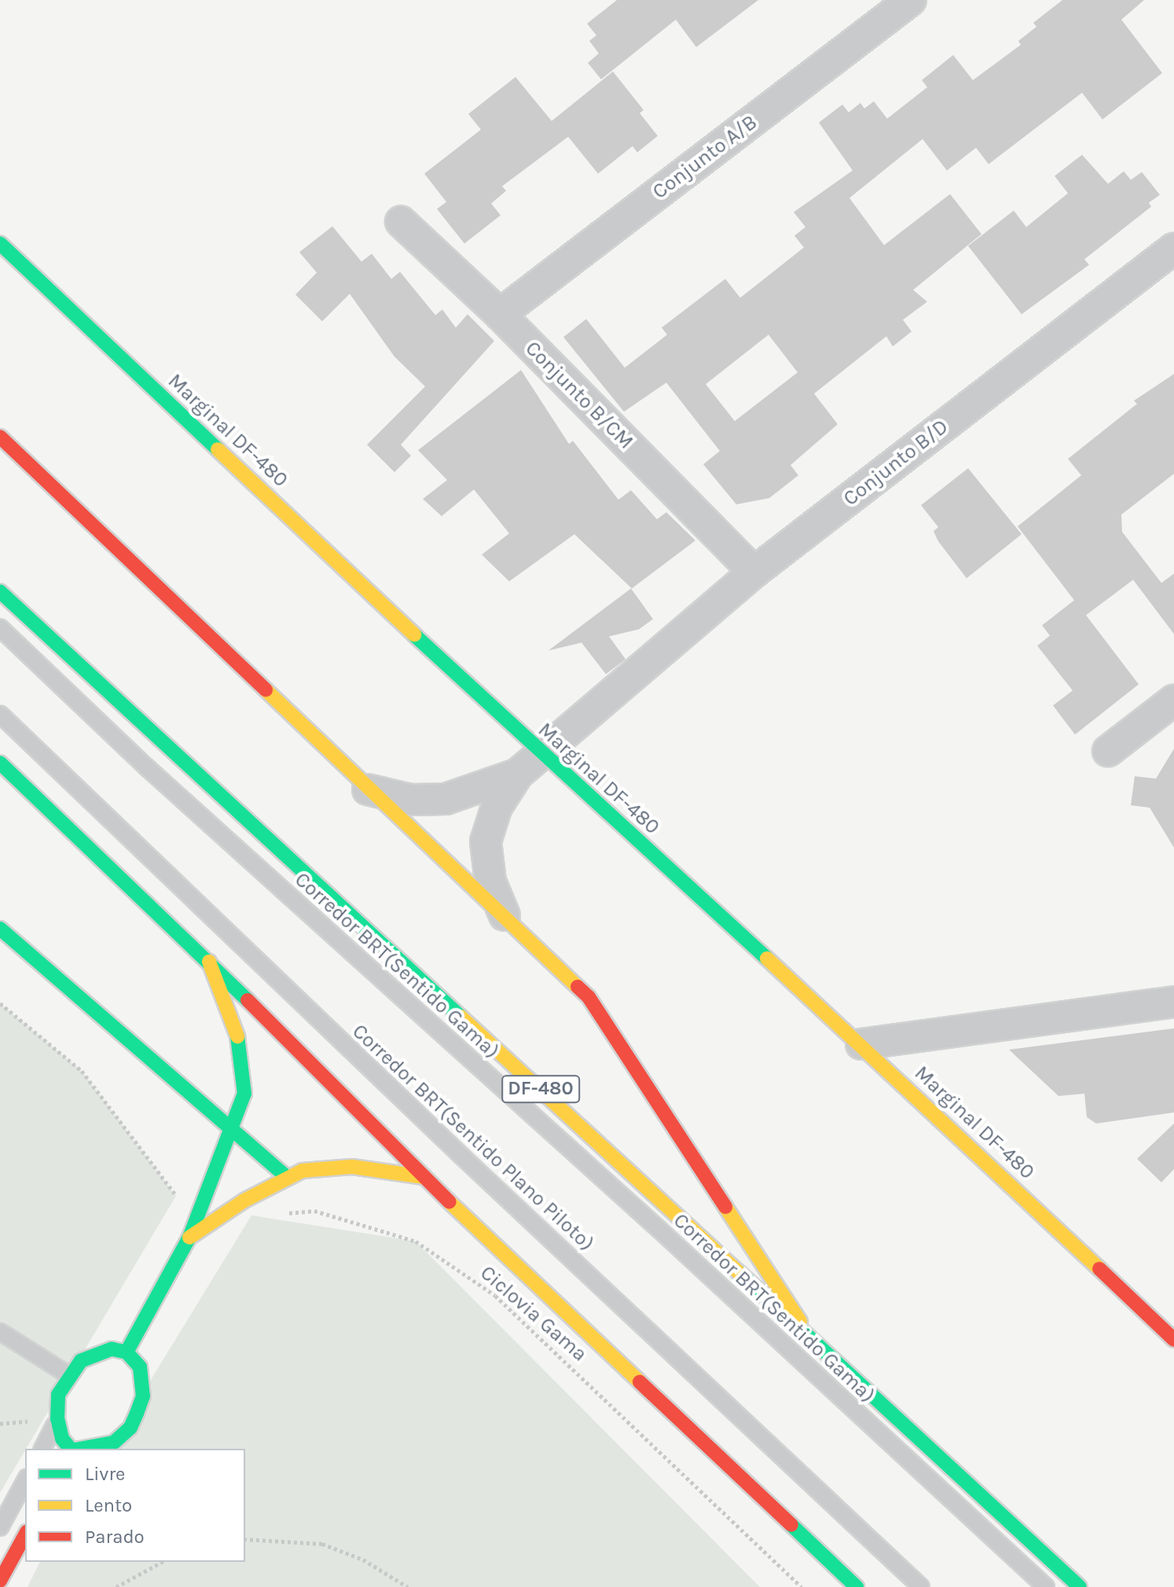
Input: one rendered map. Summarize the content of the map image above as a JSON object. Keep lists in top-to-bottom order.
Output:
{
  "streets": {
    "street": [
      "Conjunto A/B",
      "Conjunto B/CM",
      "Marginal DF-480",
      "Conjunto B/D",
      "DF-480"
    ],
    "lane": ["Corredor BRT(Sentido Gama)", "Corredor BRT(Sentido Plano Piloto)"],
    "path": ["Ciclovia Gama"]
  },
  "crossings": [
    ["Conjunto A/B", "Conjunto B/CM"],
    ["Conjunto B/CM", "Conjunto B/D"],
    ["Marginal DF-480", "Conjunto B/D"]
  ],
  "legend": ["Livre", "Lento", "Parado"]
}
